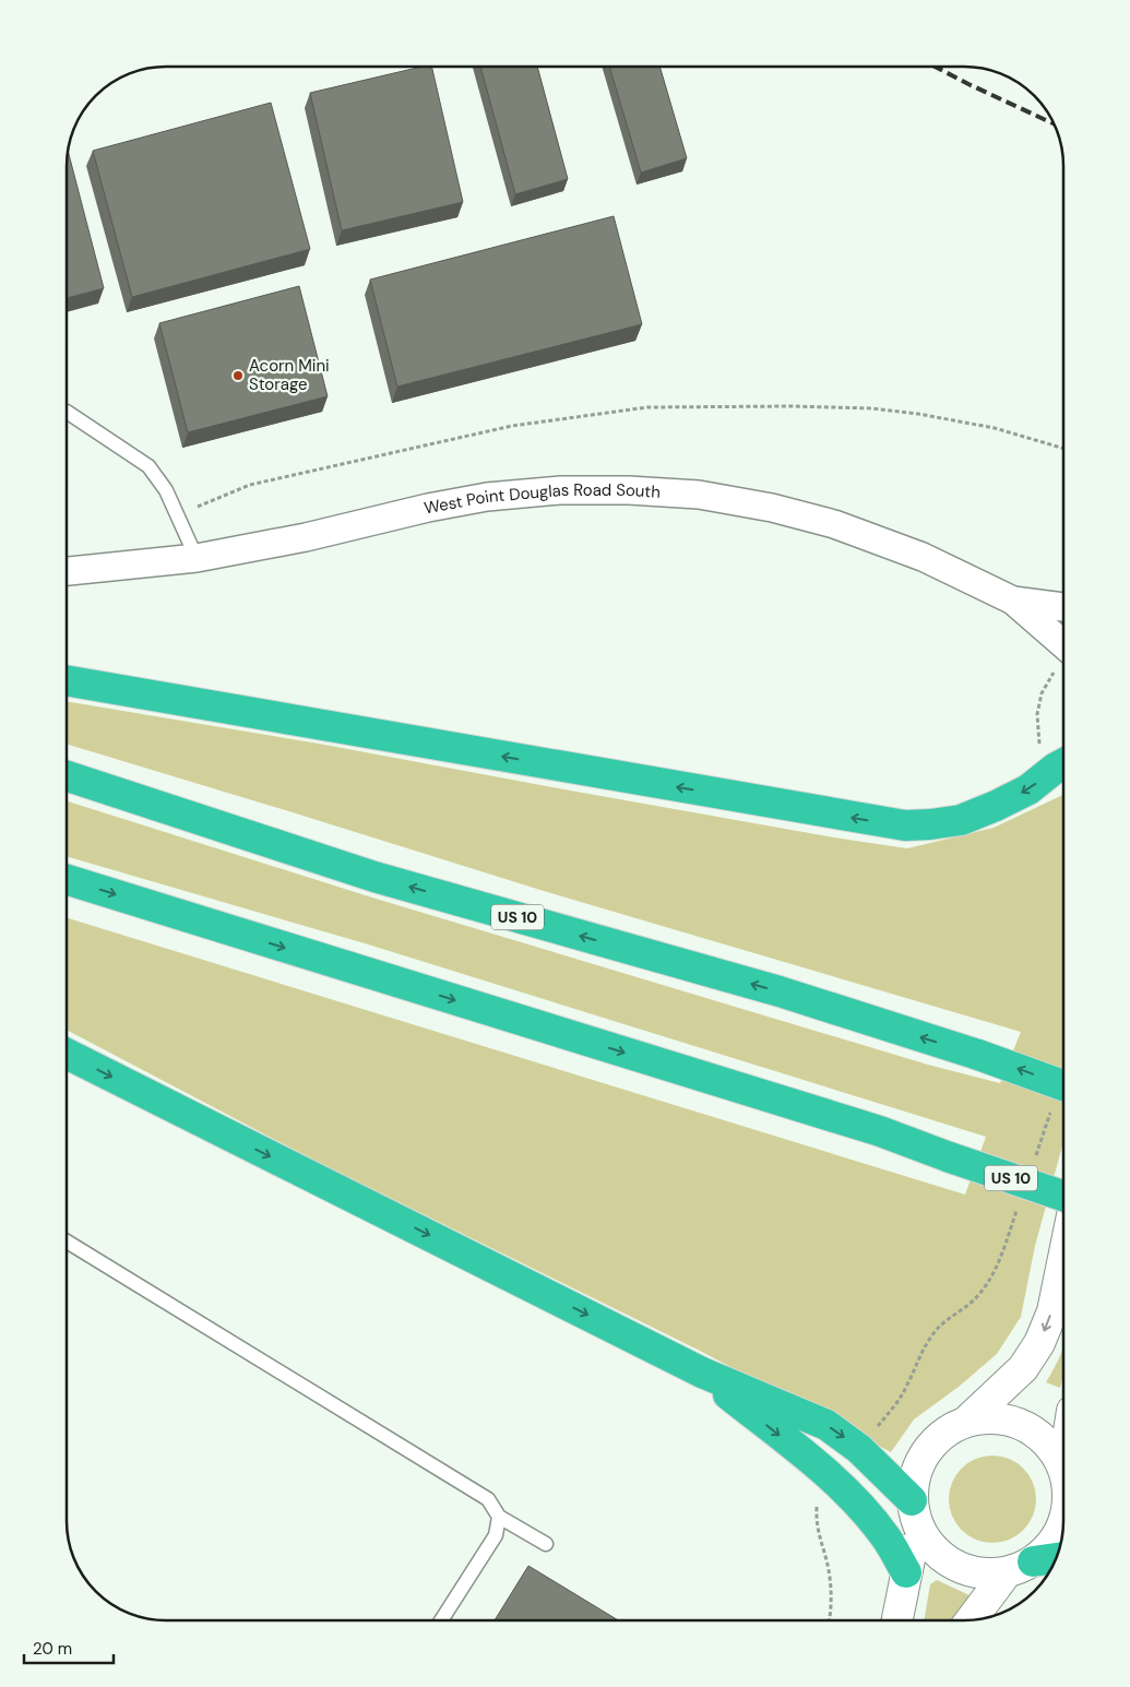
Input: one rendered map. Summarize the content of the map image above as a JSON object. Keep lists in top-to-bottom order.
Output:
{
  "streets": {
    "highway": ["US 10"],
    "street": ["West Point Douglas Road South"]
  },
  "places": ["Acorn Mini Storage"],
  "scale_bar": "20 m"
}
